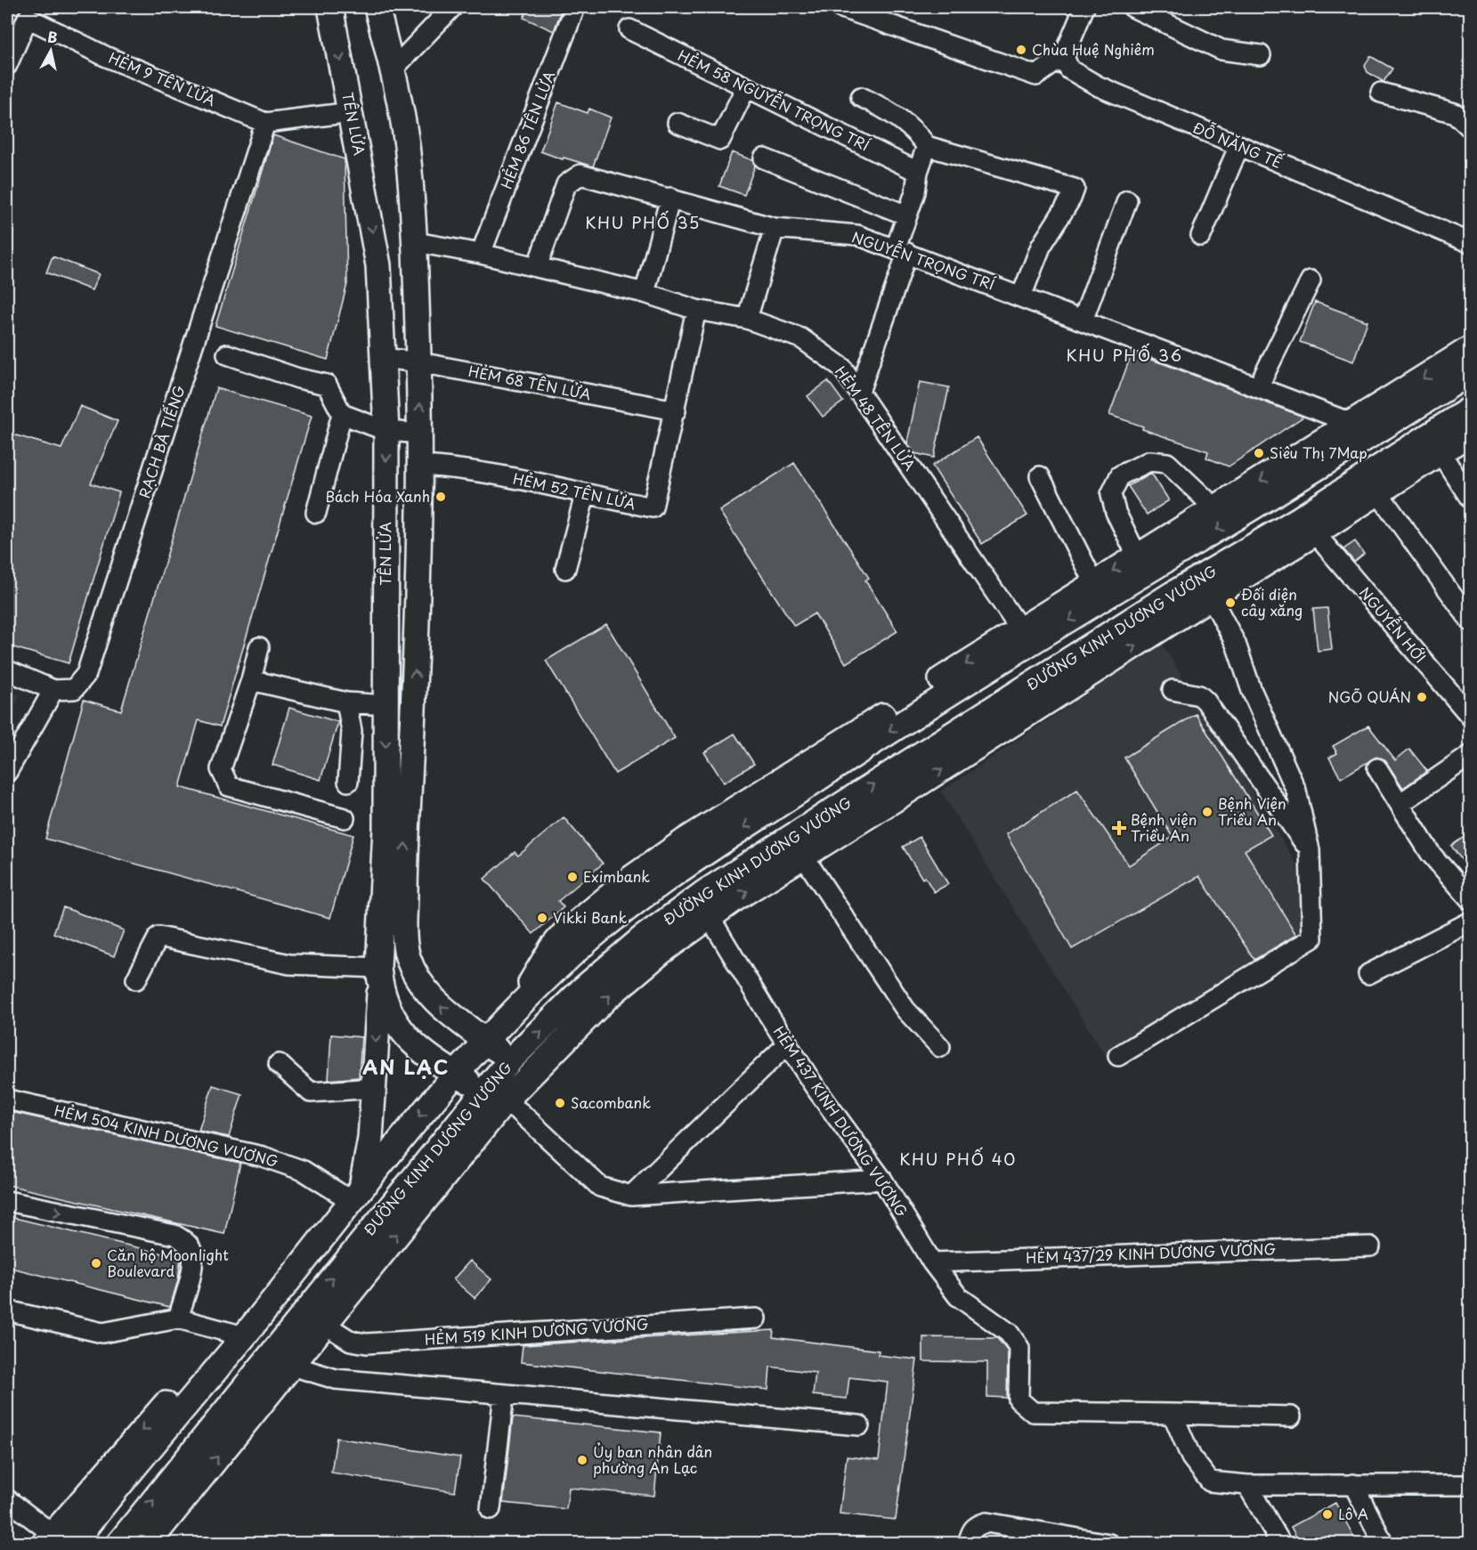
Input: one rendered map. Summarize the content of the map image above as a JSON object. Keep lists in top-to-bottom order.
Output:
{
  "streets": {
    "main road": ["TÊN LỬA", "ĐƯỜNG KINH DƯƠNG VƯƠNG"],
    "street": [
      "HẺM 9 TÊN LỬA",
      "HẺM 58 NGUYỄN TRỌNG TRÍ",
      "HẺM 86 TÊN LỬA",
      "ĐỖ NĂNG TẾ",
      "NGUYỄN TRỌNG TRÍ",
      "HẺM 68 TÊN LỬA",
      "HẺM 48 TÊN LỬA",
      "RẠCH BÀ TIẾNG",
      "HẺM 52 TÊN LỬA",
      "NGUYỄN HỚI",
      "HẺM 437 KINH DƯƠNG VƯƠNG",
      "HẺM 504 KINH DƯƠNG VƯƠNG",
      "HẺM 437/29 KINH DƯƠNG VƯƠNG",
      "HẺM 519 KINH DƯƠNG VƯƠNG"
    ]
  },
  "crossings": [
    ["HẺM 9 TÊN LỬA", "TÊN LỬA"],
    ["HẺM 9 TÊN LỬA", "RẠCH BÀ TIẾNG"],
    ["TÊN LỬA", "HẺM 68 TÊN LỬA"],
    ["TÊN LỬA", "ĐƯỜNG KINH DƯƠNG VƯƠNG"],
    ["NGUYỄN TRỌNG TRÍ", "HẺM 48 TÊN LỬA"],
    ["HẺM 68 TÊN LỬA", "HẺM 52 TÊN LỬA"],
    ["HẺM 48 TÊN LỬA", "HẺM 52 TÊN LỬA"],
    ["NGUYỄN HỚI", "ĐƯỜNG KINH DƯƠNG VƯƠNG"],
    ["ĐƯỜNG KINH DƯƠNG VƯƠNG", "HẺM 437 KINH DƯƠNG VƯƠNG"],
    ["ĐƯỜNG KINH DƯƠNG VƯƠNG", "HẺM 519 KINH DƯƠNG VƯƠNG"],
    ["HẺM 437 KINH DƯƠNG VƯƠNG", "HẺM 437/29 KINH DƯƠNG VƯƠNG"]
  ],
  "districts": [
    "KHU PHỐ 35",
    "KHU PHỐ 36",
    "AN LẠC",
    "KHU PHỐ 40"
  ],
  "places": {
    "other": [
      "Chùa Huệ Nghiêm",
      "Siêu Thị 7Map",
      "Bách Hóa Xanh",
      "Đối diện cây xăng",
      "NGÕ QUÁN",
      "Bệnh Viện Triều An",
      "Eximbank",
      "Vikki Bank",
      "Sacombank",
      "Căn hộ Moonlight Boulevard",
      "Ủy ban nhân dân phường An Lạc",
      "Lô A"
    ],
    "health": ["Bệnh viện Triều An"]
  },
  "north": "top"
}
